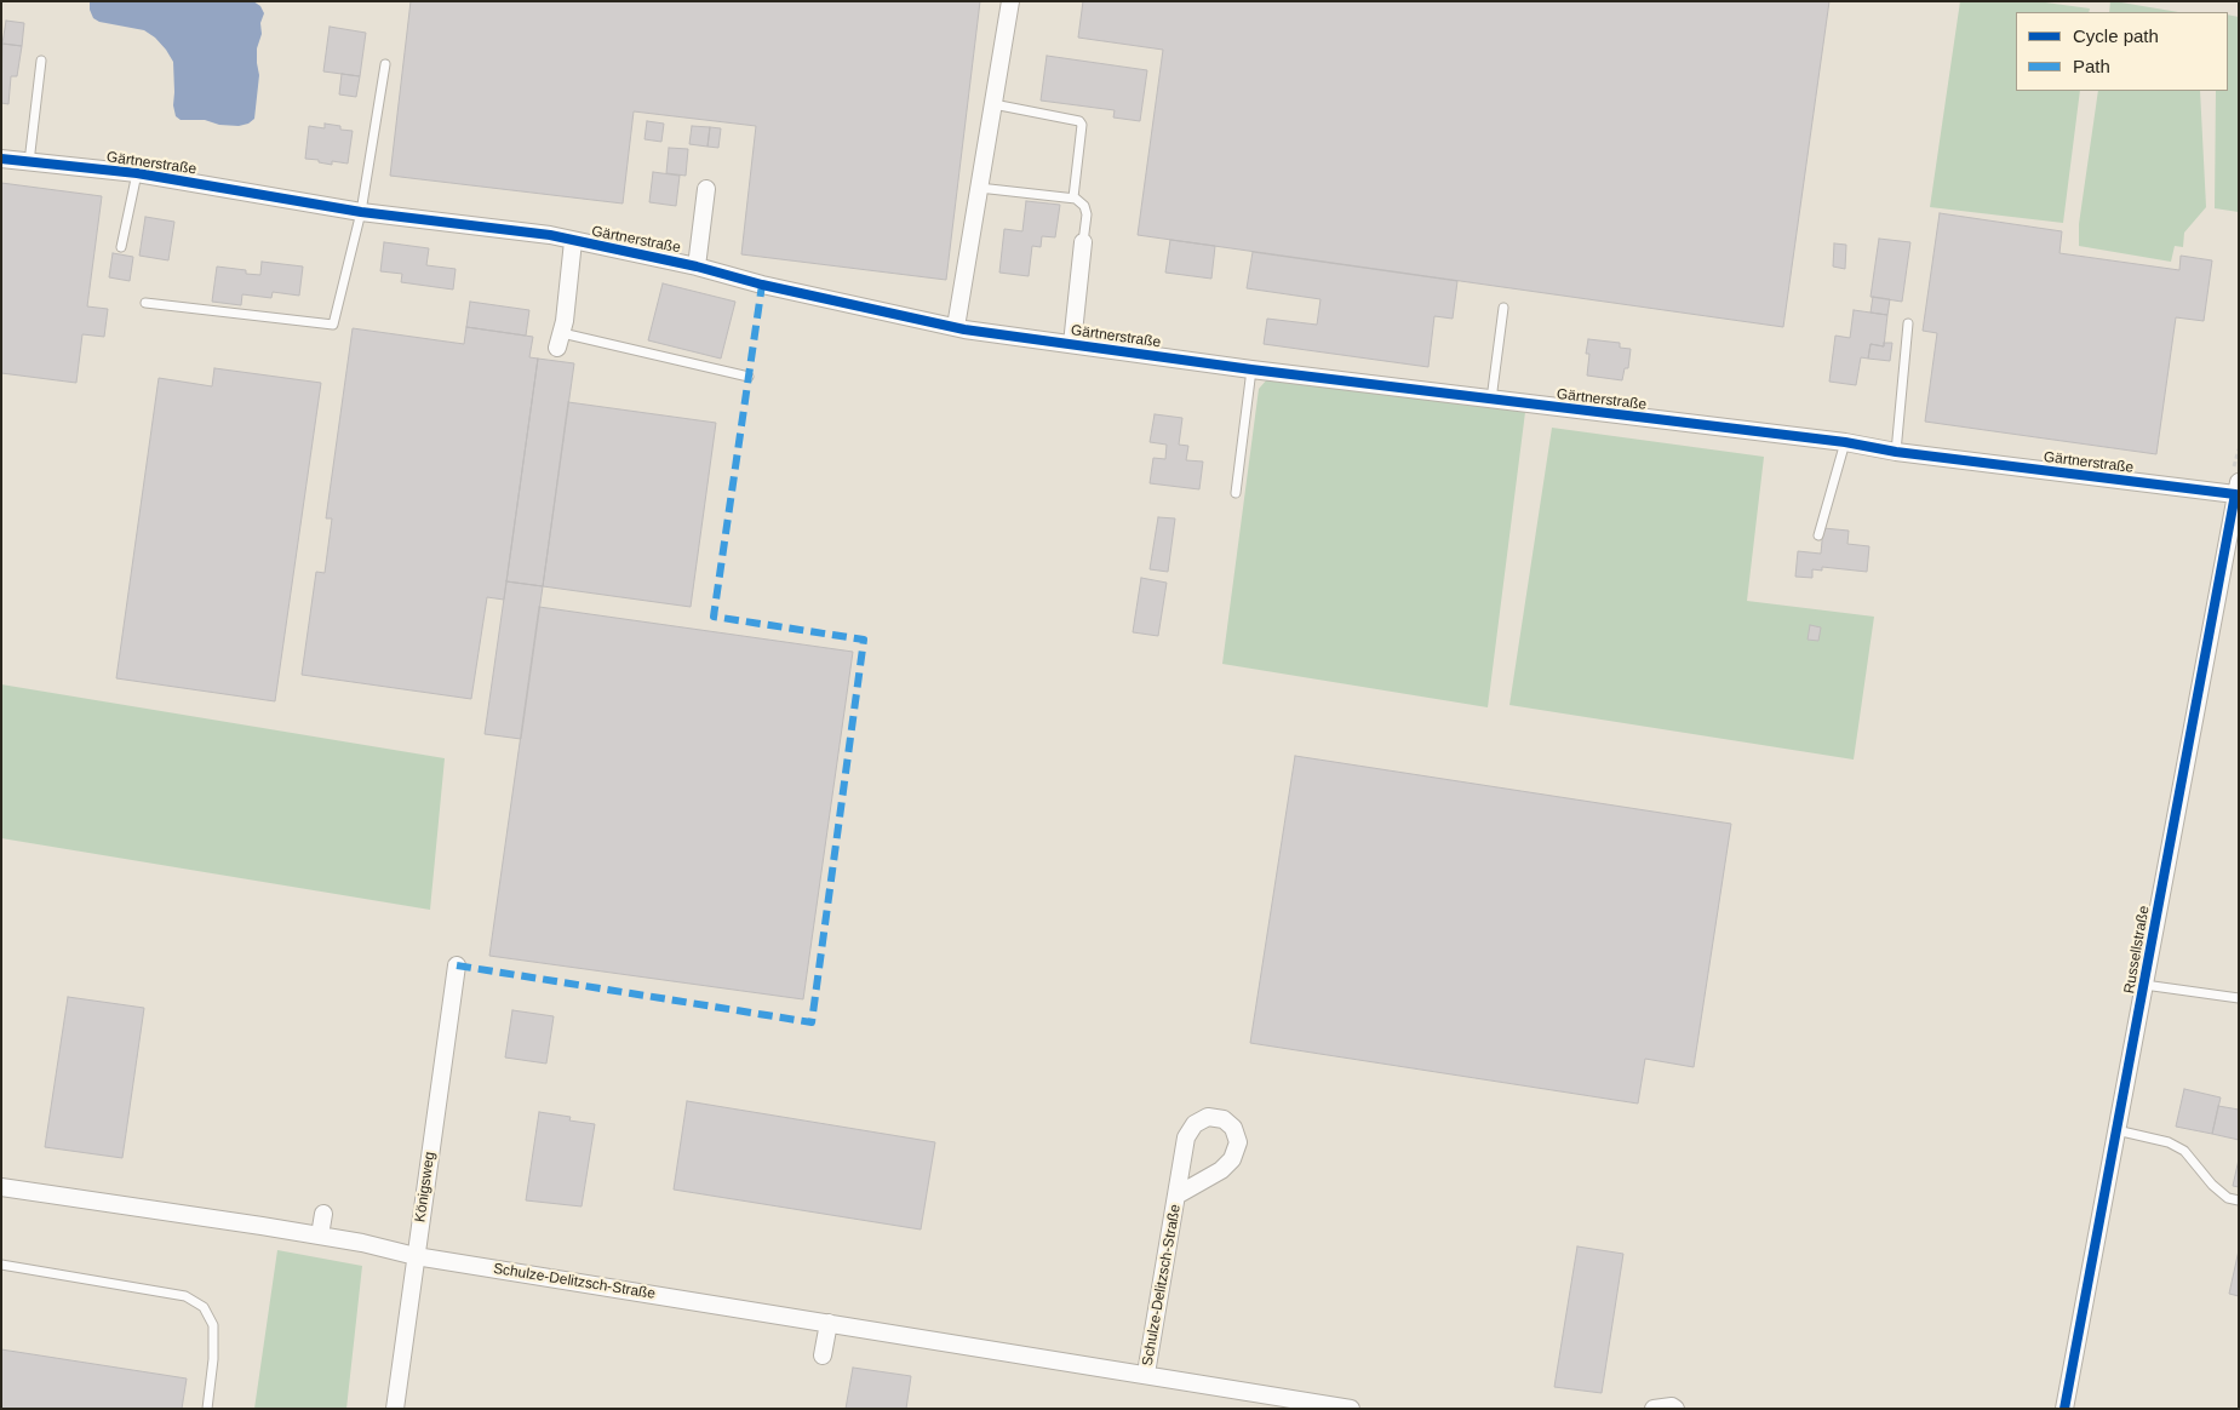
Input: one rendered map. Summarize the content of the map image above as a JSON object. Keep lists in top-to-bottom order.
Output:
{
  "streets": {
    "street": [
      "Gärtnerstraße",
      "Russellstraße",
      "Königsweg",
      "Schulze-Delitzsch-Straße"
    ]
  },
  "crossings": [
    ["Gärtnerstraße", "Russellstraße"],
    ["Königsweg", "Schulze-Delitzsch-Straße"]
  ],
  "legend": ["Cycle path", "Path"]
}
